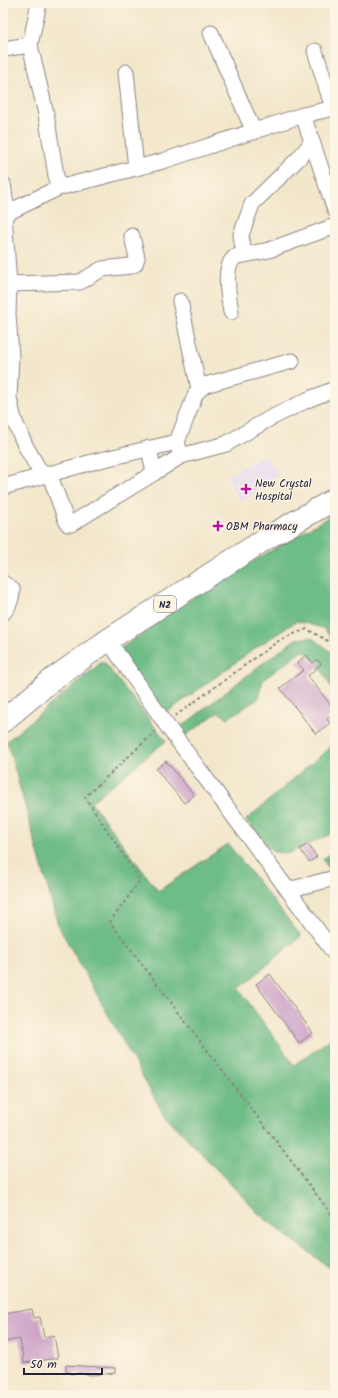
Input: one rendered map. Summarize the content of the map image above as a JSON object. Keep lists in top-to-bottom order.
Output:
{
  "streets": {
    "highway": ["N2"]
  },
  "places": {
    "health": ["New Crystal Hospital", "OBM Pharmacy"]
  },
  "scale_bar": "50 m"
}
